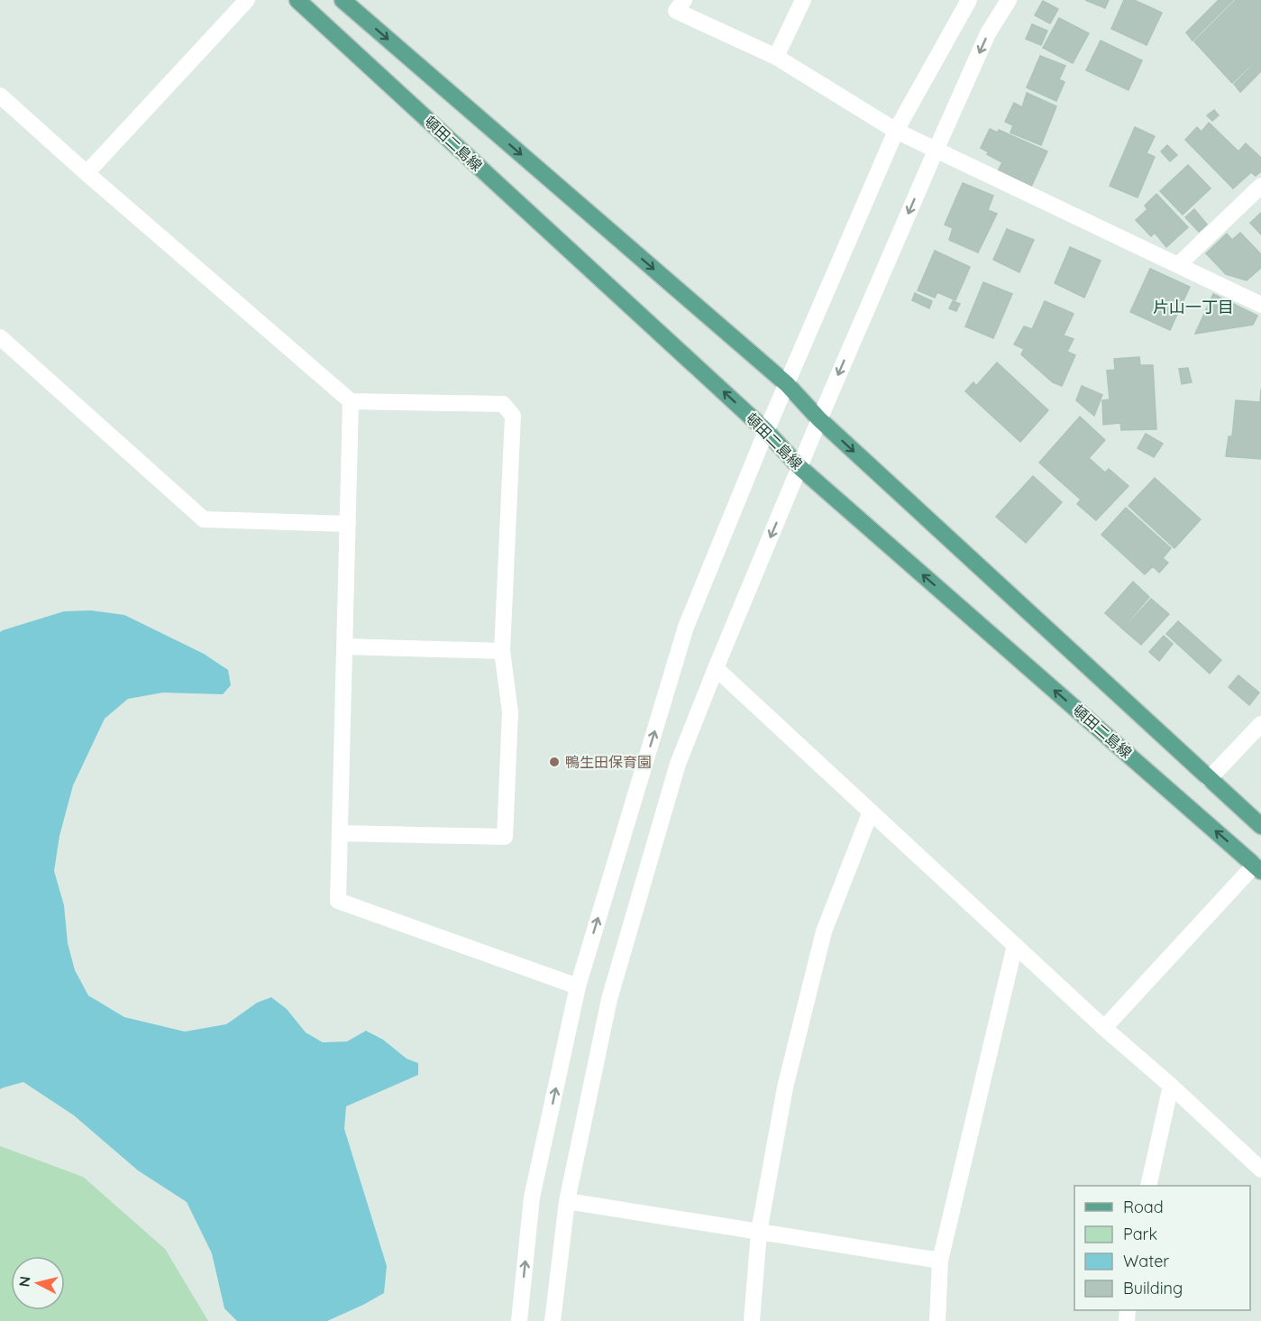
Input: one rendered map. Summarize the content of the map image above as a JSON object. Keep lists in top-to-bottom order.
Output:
{
  "streets": {
    "main road": ["頓田二島線"]
  },
  "districts": ["片山一丁目"],
  "places": ["鴨生田保育園"],
  "legend": [
    "Road",
    "Park",
    "Water",
    "Building"
  ],
  "north": "left"
}
